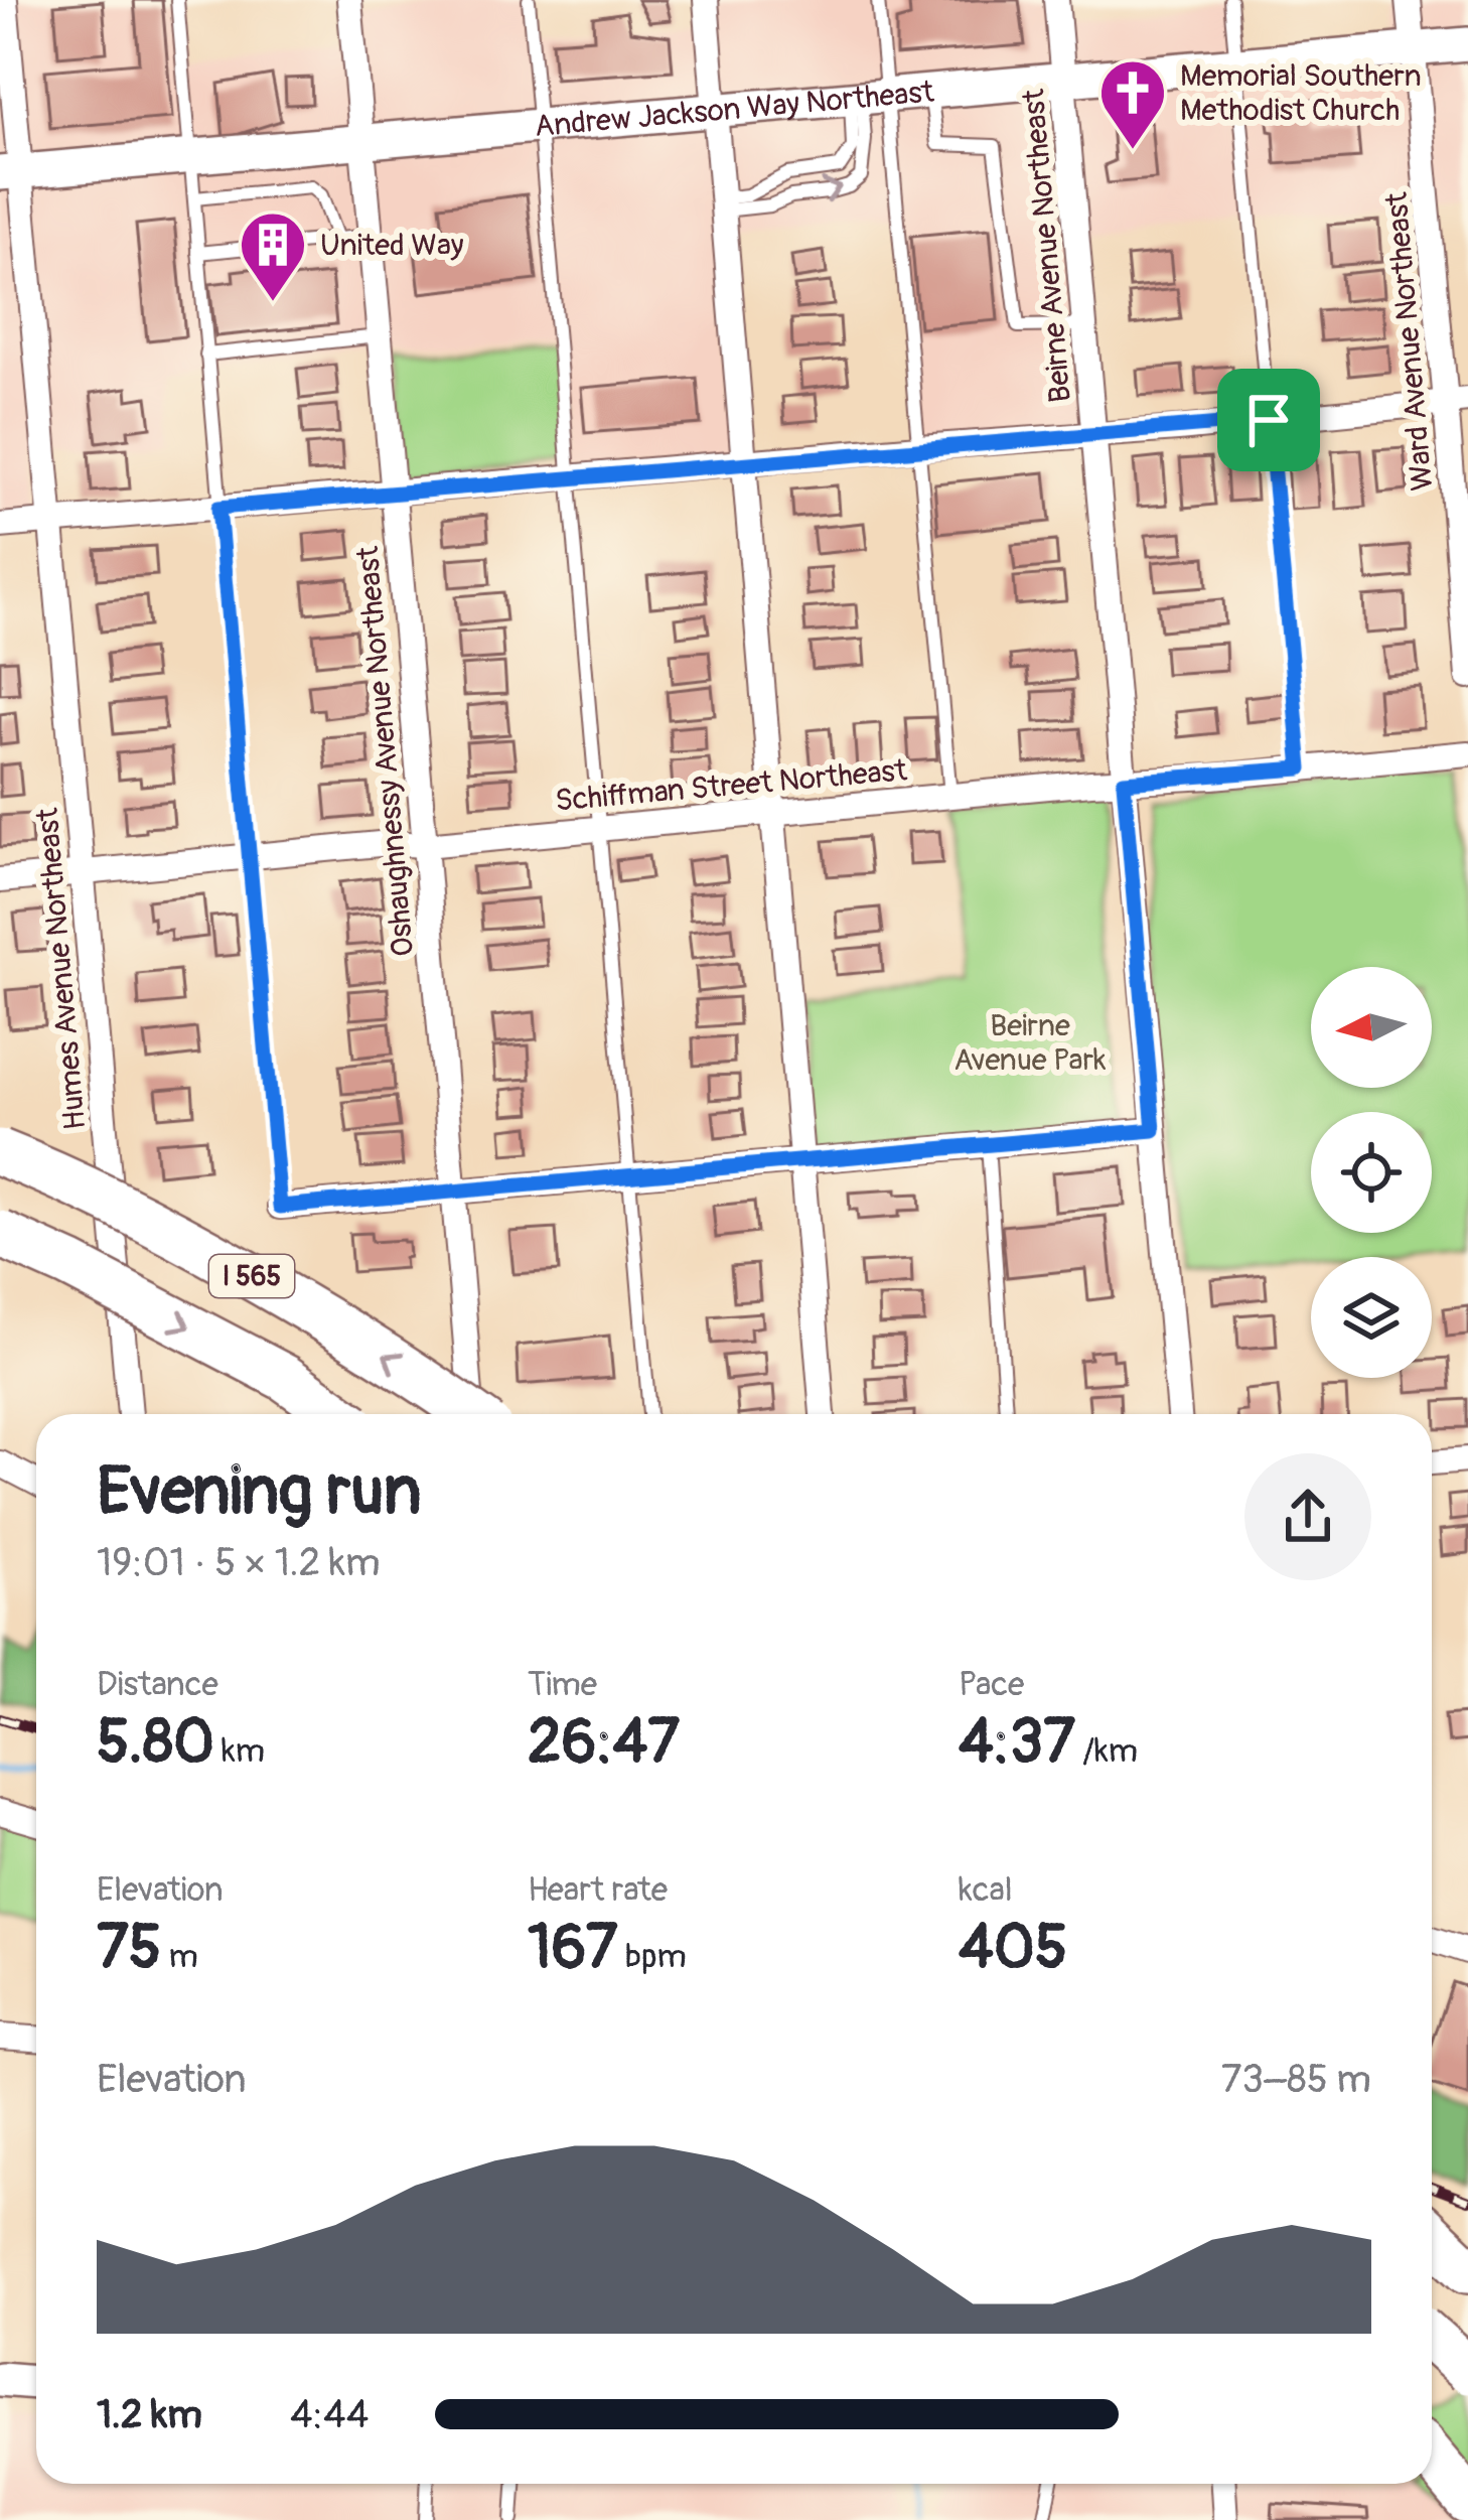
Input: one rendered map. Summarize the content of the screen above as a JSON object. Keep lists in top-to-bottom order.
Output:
{
  "streets": {
    "highway": ["I 565"],
    "main road": ["Andrew Jackson Way Northeast"],
    "street": [
      "Beirne Avenue Northeast",
      "Ward Avenue Northeast",
      "Oshaughnessy Avenue Northeast",
      "Schiffman Street Northeast",
      "Humes Avenue Northeast"
    ]
  },
  "crossings": [
    ["Andrew Jackson Way Northeast", "Beirne Avenue Northeast"],
    ["Andrew Jackson Way Northeast", "Ward Avenue Northeast"],
    ["Andrew Jackson Way Northeast", "Oshaughnessy Avenue Northeast"],
    ["Andrew Jackson Way Northeast", "Humes Avenue Northeast"],
    ["Beirne Avenue Northeast", "Schiffman Street Northeast"],
    ["Oshaughnessy Avenue Northeast", "Schiffman Street Northeast"],
    ["Schiffman Street Northeast", "Humes Avenue Northeast"]
  ],
  "parks": ["Beirne Avenue Park"],
  "places": {
    "church": ["Memorial Southern Methodist Church"],
    "building": ["United Way"]
  },
  "north": "left",
  "page": {
    "heading": ["Evening run", "19:01 · 5 × 1.2 km"],
    "stats": [
      ["Distance", "5.80 km"],
      ["Time", "26:47"],
      ["Pace", "4:37 /km"],
      ["Elevation", "75 m"],
      ["Heart rate", "167 bpm"],
      ["kcal", "405"]
    ],
    "chart": ["Elevation", "73–85 m"],
    "list": [
      {
        "name": "1.2 km",
        "note": "4:44"
      }
    ]
  }
}
